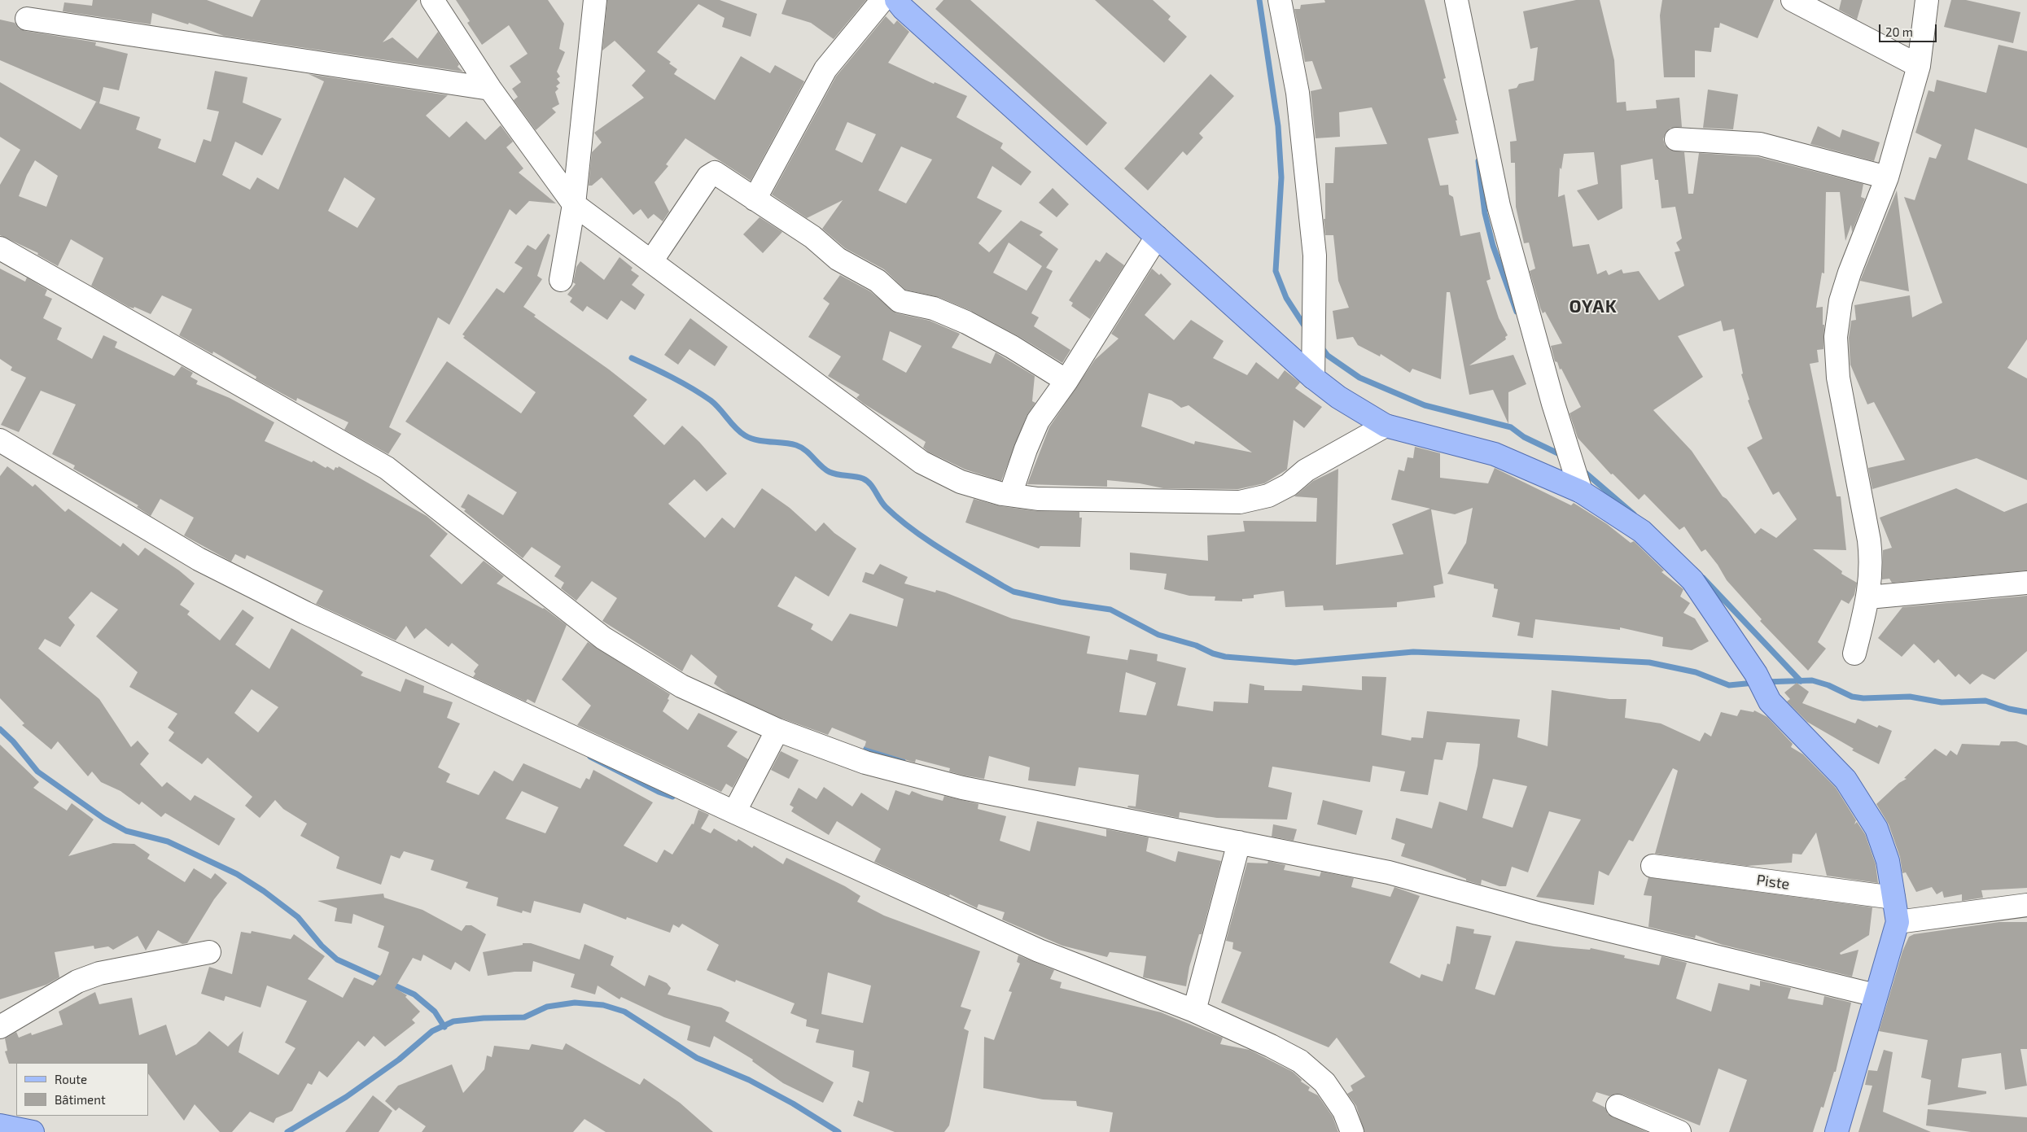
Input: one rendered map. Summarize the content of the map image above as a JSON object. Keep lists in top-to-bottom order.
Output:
{
  "streets": {
    "street": ["Piste"]
  },
  "districts": ["OYAK"],
  "legend": ["Route", "Bâtiment"],
  "scale_bar": "20 m"
}
